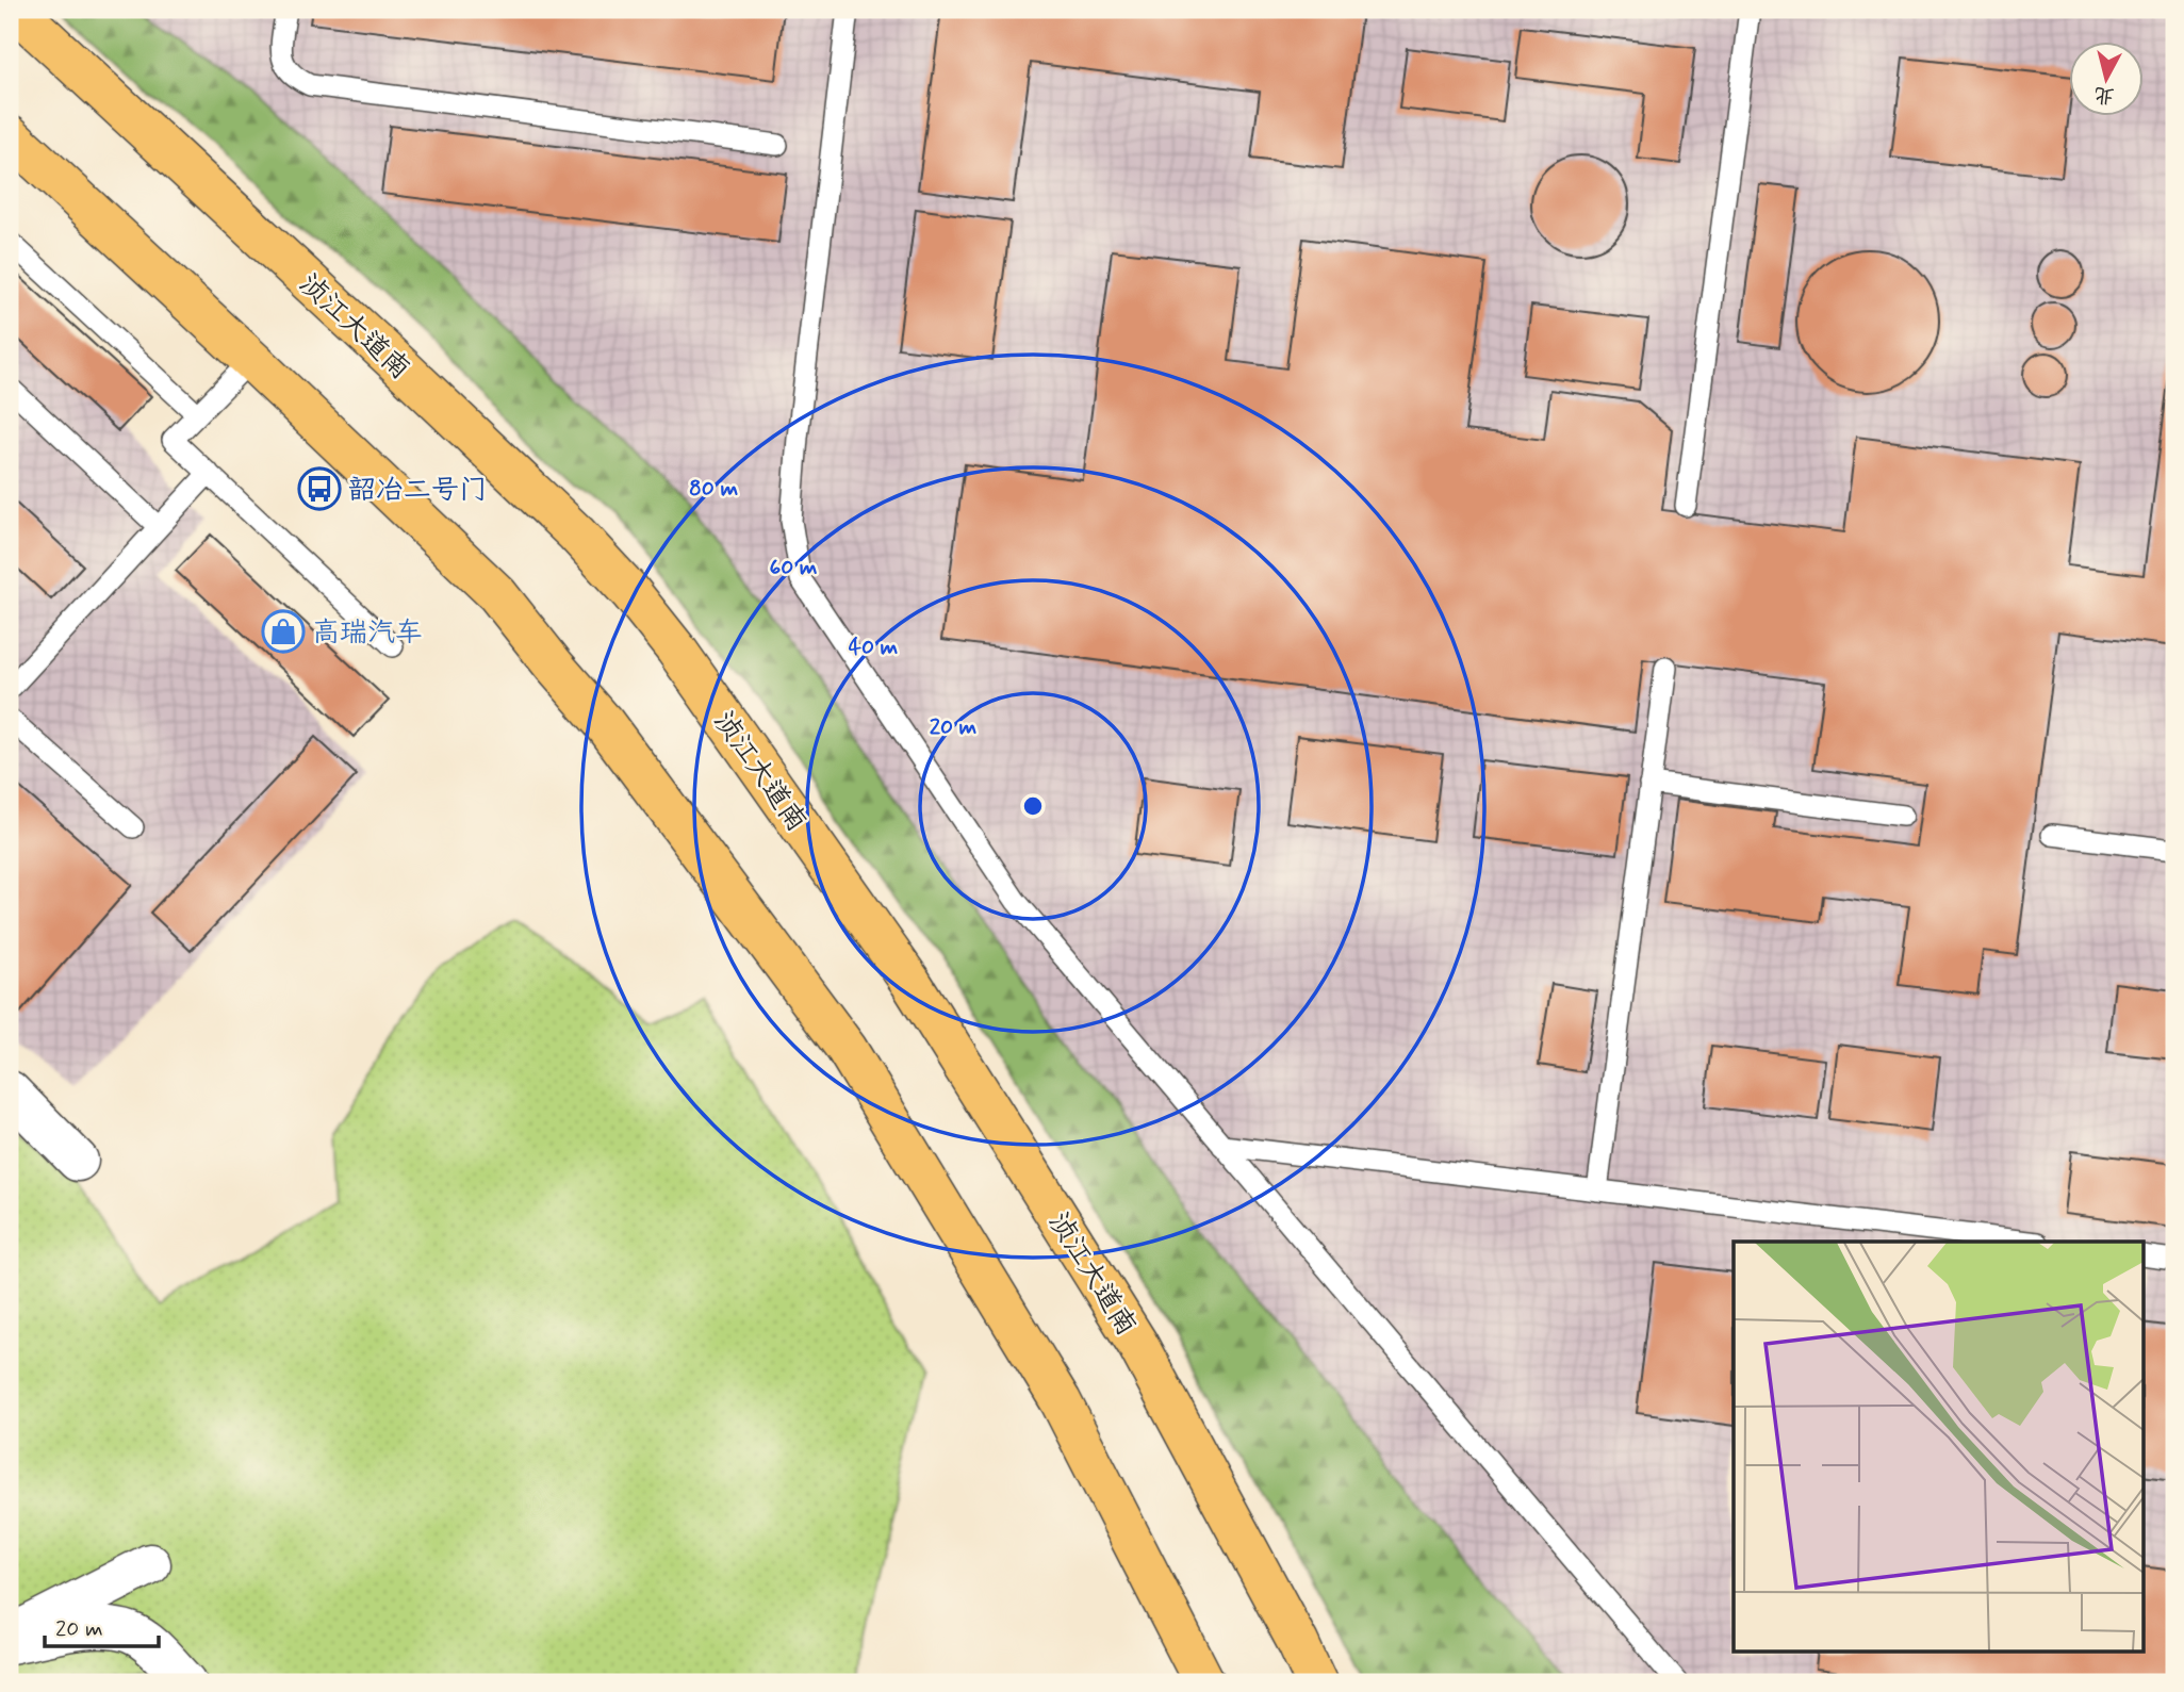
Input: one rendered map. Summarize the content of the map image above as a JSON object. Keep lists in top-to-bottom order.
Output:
{
  "streets": {
    "main road": ["浈江大道南"]
  },
  "places": {
    "bus stop": ["韶冶二号门"],
    "shop": ["高瑞汽车"]
  },
  "scale_bar": "20 m",
  "north": "bottom",
  "rings": [
    "80 m",
    "60 m",
    "40 m",
    "20 m"
  ]
}
